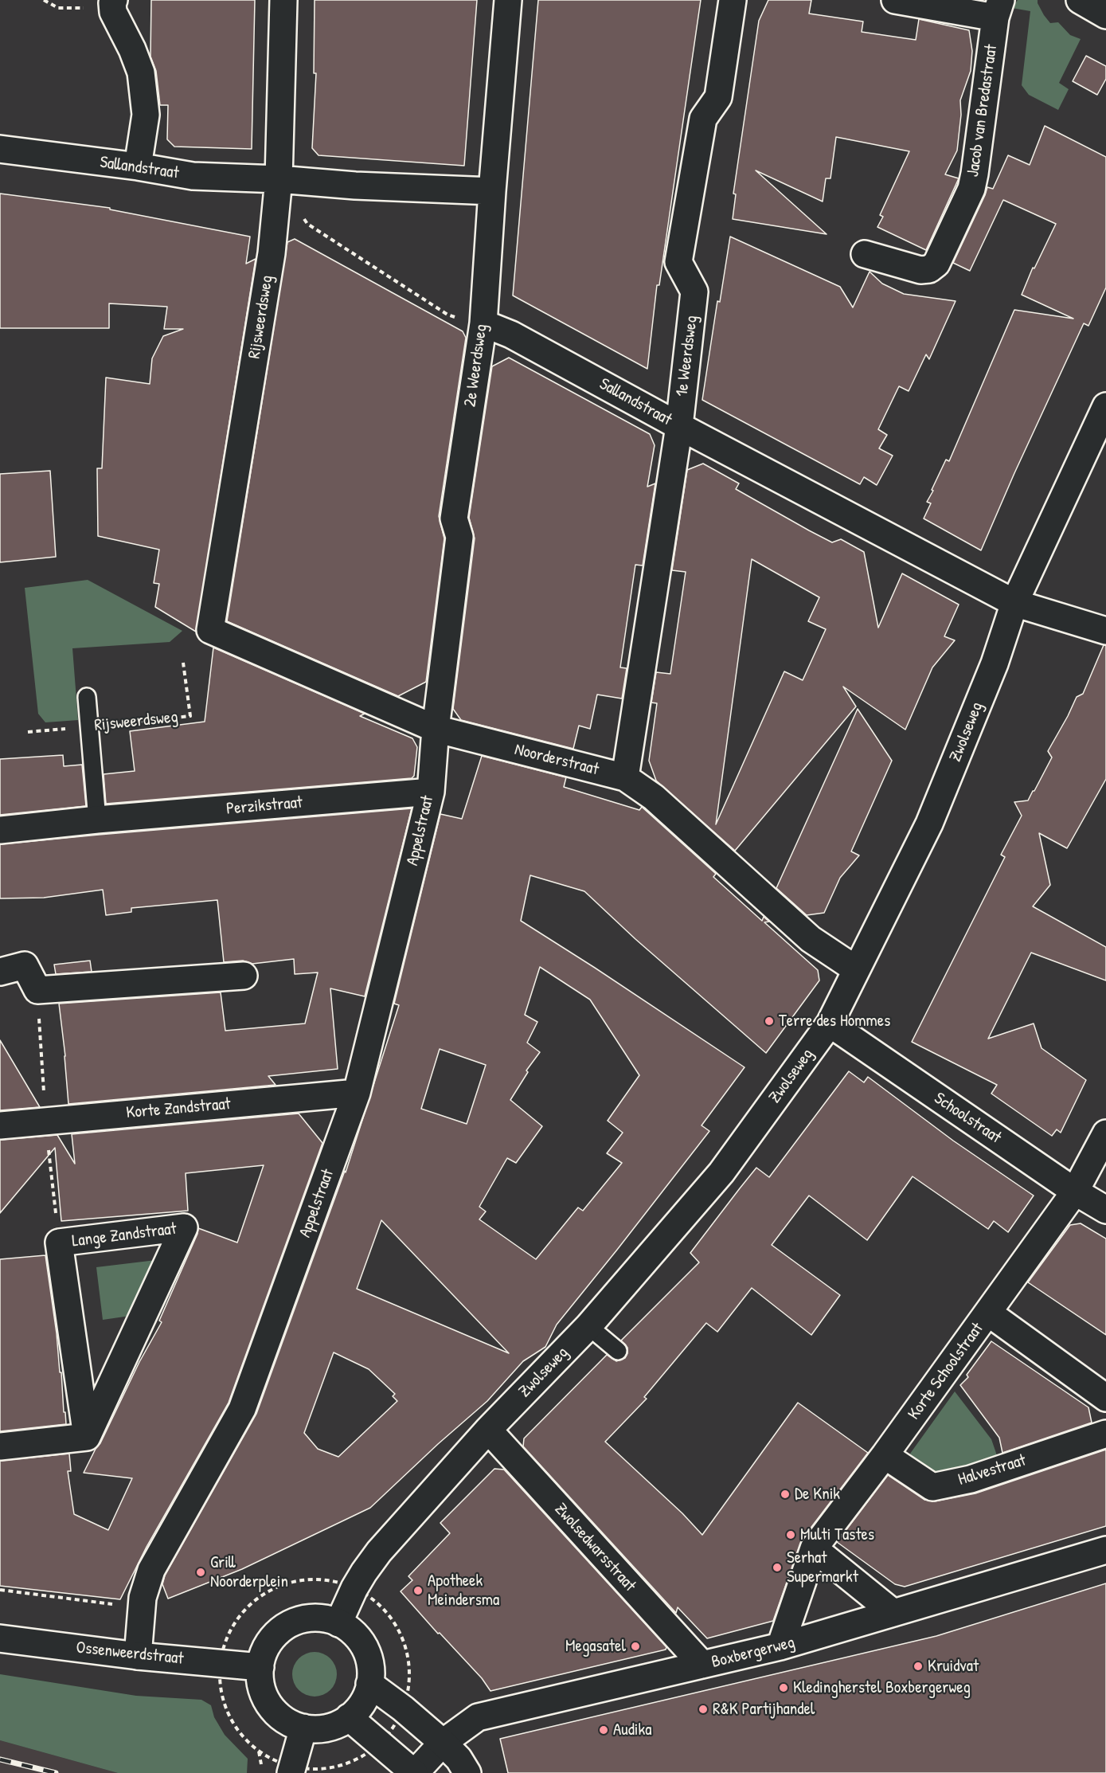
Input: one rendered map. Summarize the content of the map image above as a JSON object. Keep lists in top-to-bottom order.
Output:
{
  "streets": {
    "street": [
      "Jacob van Bredastraat",
      "Sallandstraat",
      "Rijsweerdsweg",
      "1e Weerdsweg",
      "2e Weerdsweg",
      "Zwolseweg",
      "Noorderstraat",
      "Perzikstraat",
      "Appelstraat",
      "Korte Zandstraat",
      "Schoolstraat",
      "Lange Zandstraat",
      "Korte Schoolstraat",
      "Halvestraat",
      "Zwolsedwarsstraat",
      "Boxbergerweg",
      "Ossenweerdstraat"
    ]
  },
  "crossings": [
    ["Sallandstraat", "Rijsweerdsweg"],
    ["Sallandstraat", "1e Weerdsweg"],
    ["Sallandstraat", "2e Weerdsweg"],
    ["Sallandstraat", "Zwolseweg"],
    ["Rijsweerdsweg", "Noorderstraat"],
    ["1e Weerdsweg", "Noorderstraat"],
    ["2e Weerdsweg", "Noorderstraat"],
    ["2e Weerdsweg", "Appelstraat"],
    ["Zwolseweg", "Noorderstraat"],
    ["Zwolseweg", "Schoolstraat"],
    ["Zwolseweg", "Zwolsedwarsstraat"],
    ["Zwolseweg", "Ossenweerdstraat"],
    ["Noorderstraat", "Appelstraat"],
    ["Perzikstraat", "Appelstraat"],
    ["Appelstraat", "Korte Zandstraat"],
    ["Appelstraat", "Ossenweerdstraat"],
    ["Schoolstraat", "Korte Schoolstraat"],
    ["Korte Schoolstraat", "Halvestraat"],
    ["Korte Schoolstraat", "Boxbergerweg"],
    ["Zwolsedwarsstraat", "Boxbergerweg"]
  ],
  "places": [
    "Terre des Hommes",
    "De Knik",
    "Multi Tastes",
    "Serhat Supermarkt",
    "Grill Noorderplein",
    "Apotheek Meindersma",
    "Megasatel",
    "Kruidvat",
    "Kledingherstel Boxbergerweg",
    "R&K Partijhandel",
    "Audika"
  ]
}
